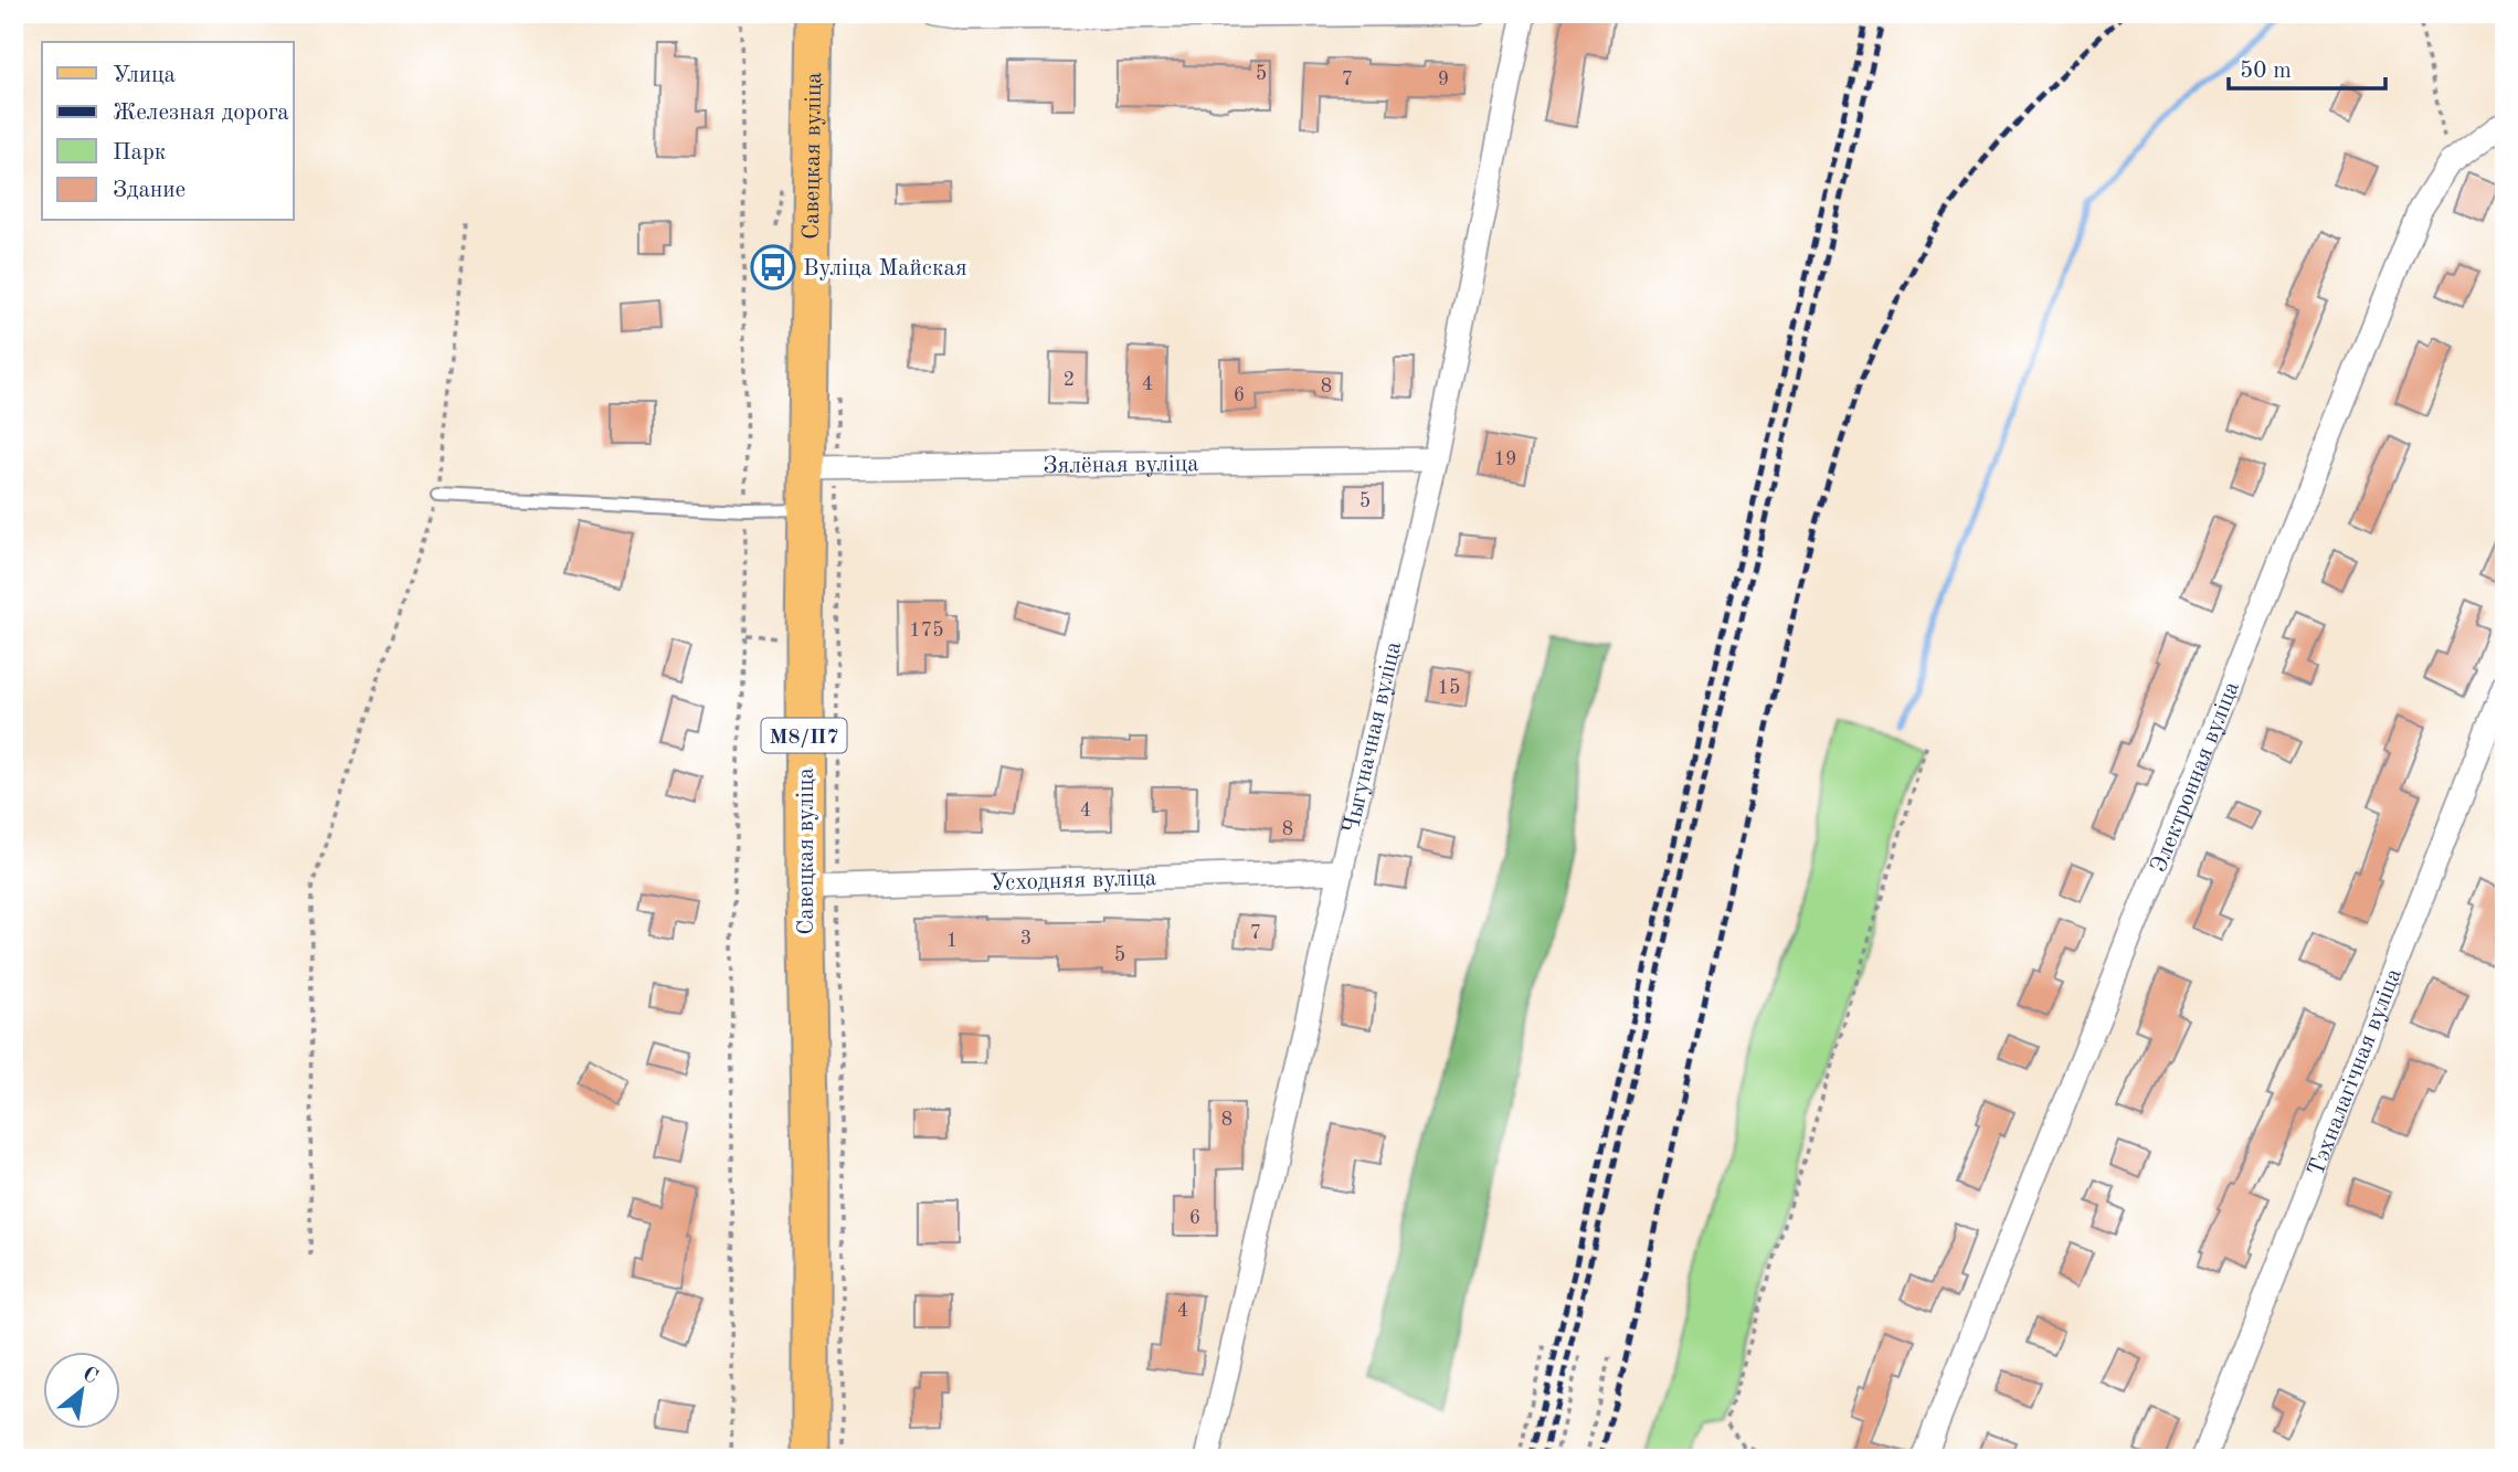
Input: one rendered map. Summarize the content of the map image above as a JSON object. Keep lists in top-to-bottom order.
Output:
{
  "streets": {
    "main road": ["Савецкая вуліца", "М8/П7"],
    "street": [
      "Зялёная вуліца",
      "Чыгуначная вуліца",
      "Электронная вуліца",
      "Усходняя вуліца",
      "Тэхналагічная вуліца"
    ]
  },
  "crossings": [
    ["Савецкая вуліца", "Зялёная вуліца"],
    ["Савецкая вуліца", "Усходняя вуліца"],
    ["Зялёная вуліца", "Чыгуначная вуліца"],
    ["Чыгуначная вуліца", "Усходняя вуліца"]
  ],
  "places": {
    "bus stop": ["Вуліца Майская"]
  },
  "house_numbers": [
    "5",
    "7",
    "9",
    "2",
    "4",
    "8",
    "6",
    "19",
    "5",
    "175",
    "15",
    "4",
    "8",
    "7",
    "3",
    "1",
    "5",
    "8",
    "6",
    "4"
  ],
  "legend": [
    "Улица",
    "Железная дорога",
    "Парк",
    "Здание"
  ],
  "scale_bar": "50 m",
  "north": "top right"
}
